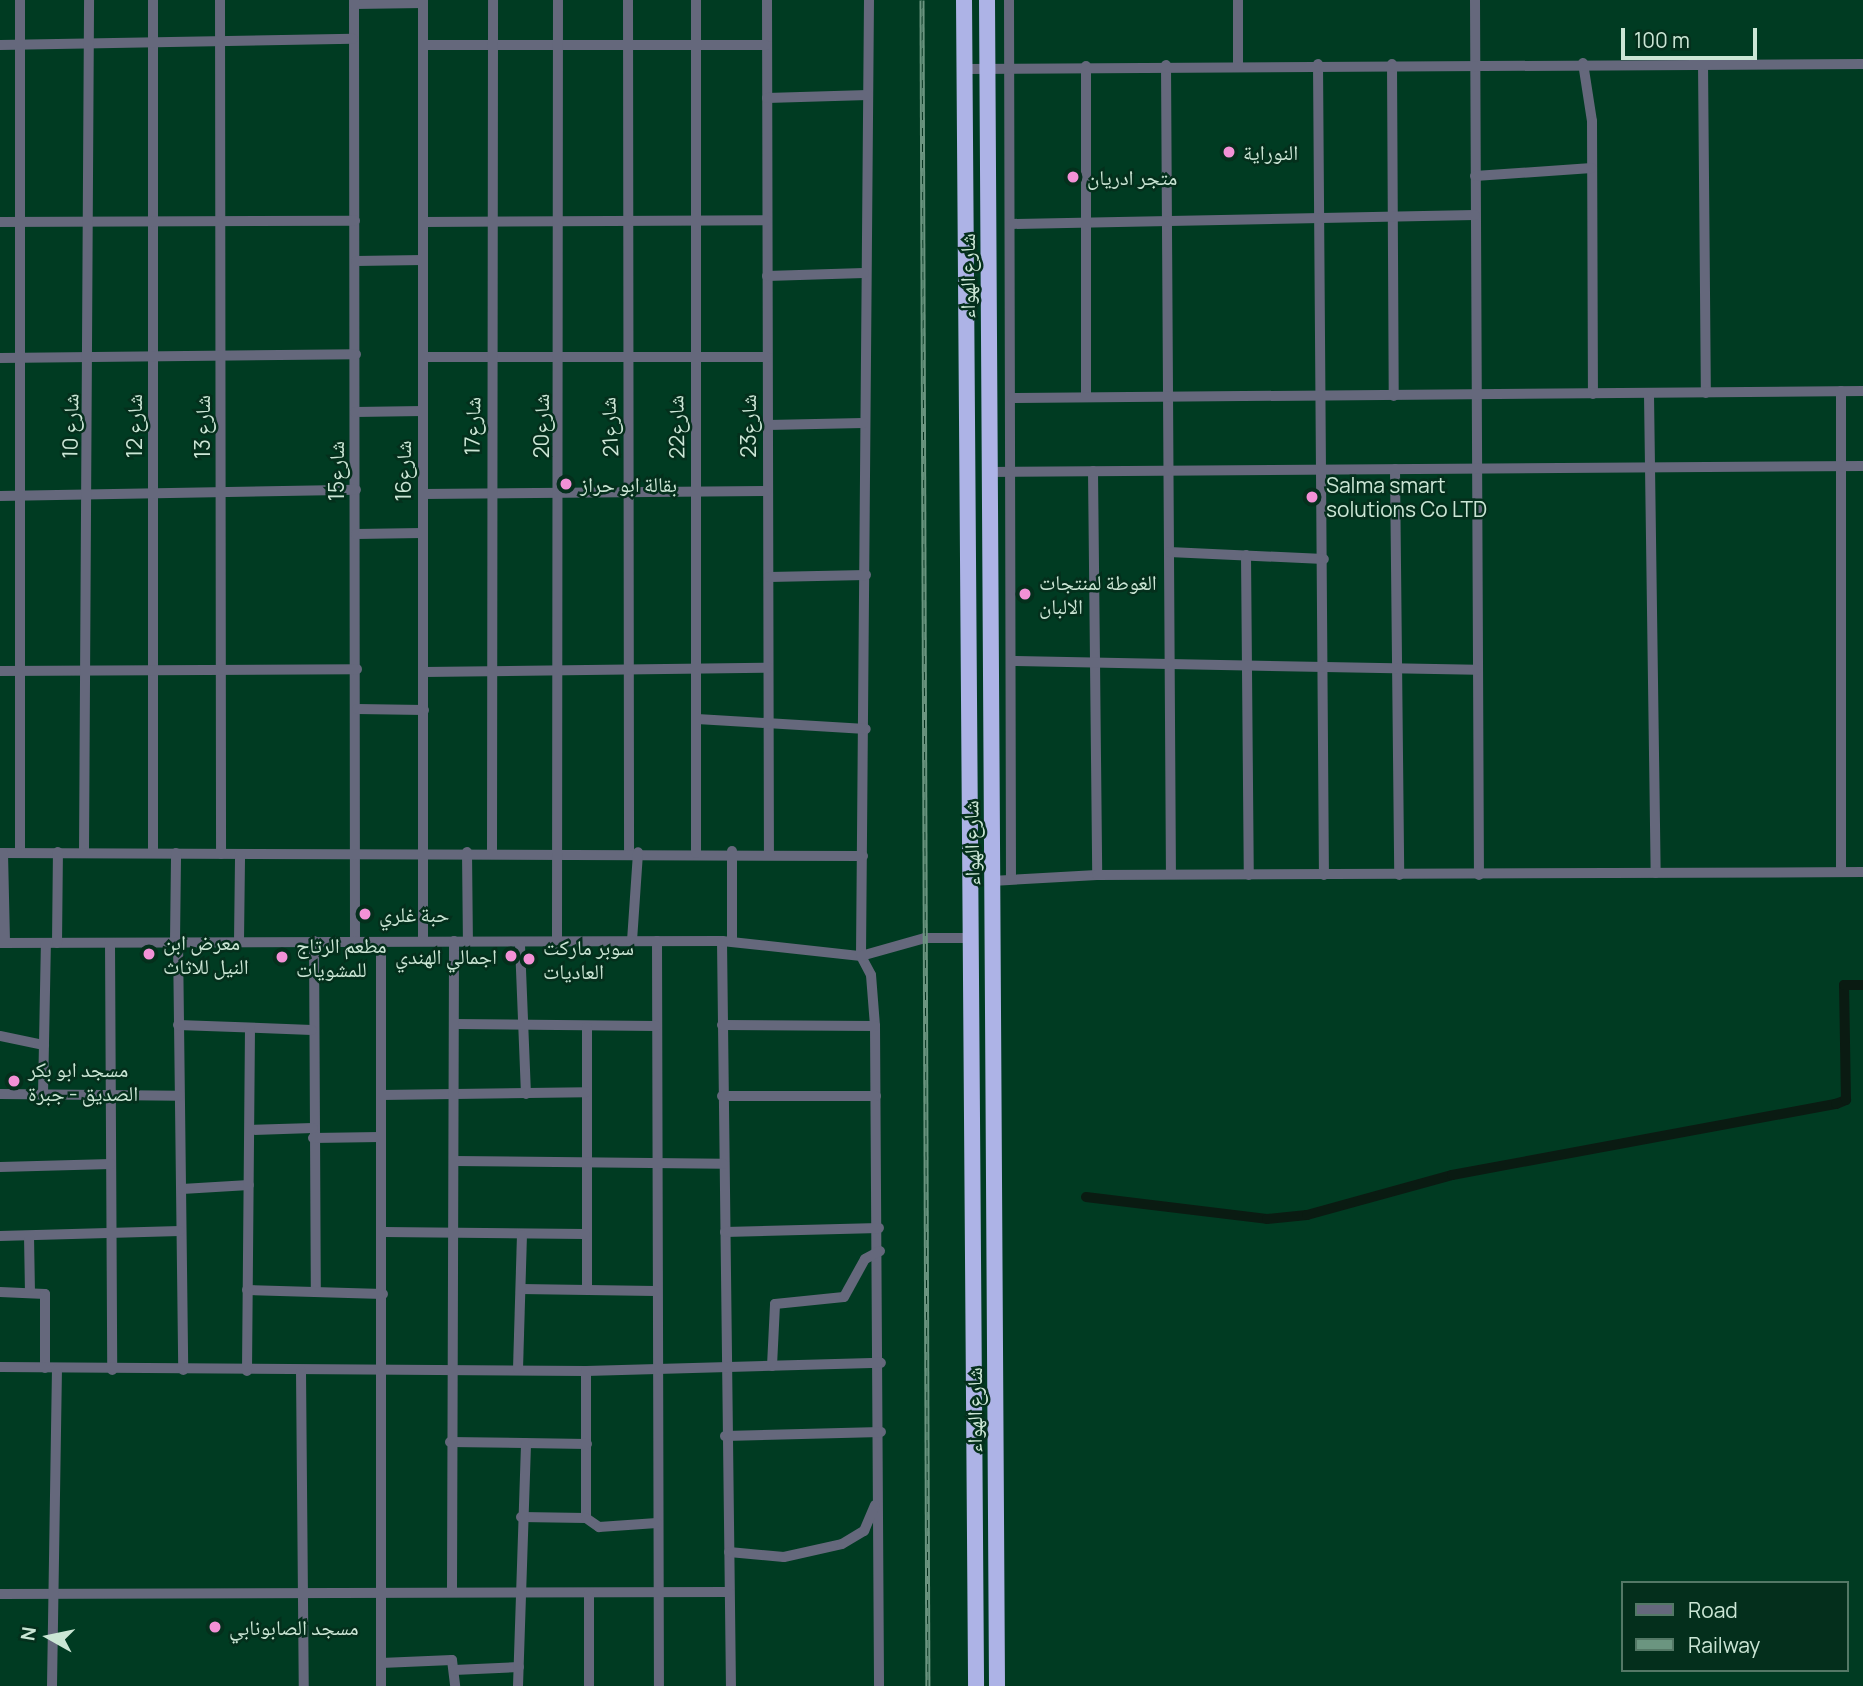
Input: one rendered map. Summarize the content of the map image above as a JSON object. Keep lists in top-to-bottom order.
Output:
{
  "streets": {
    "highway": ["شارع الهواء"],
    "street": [
      "شارع 10",
      "شارع 12",
      "شارع17",
      "شارع20",
      "شارع23",
      "شارع 13",
      "شارع21",
      "شارع22",
      "شارع15",
      "شارع16"
    ]
  },
  "places": [
    "النوراية",
    "متجر ادريان",
    "بقالة ابو حراز",
    "Salma smart solutions Co LTD",
    "الغوطة لمنتجات الالبان",
    "حبة غلري",
    "معرض ابن النيل للاثاث",
    "اجمالي الهندي",
    "مطعم الرتاج للمشويات",
    "سوبر ماركت العاديات",
    "مسجد ابو بكر الصديق - جبرة",
    "مسجد الصابونابي"
  ],
  "legend": ["Road", "Railway"],
  "scale_bar": "100 m",
  "north": "left"
}
